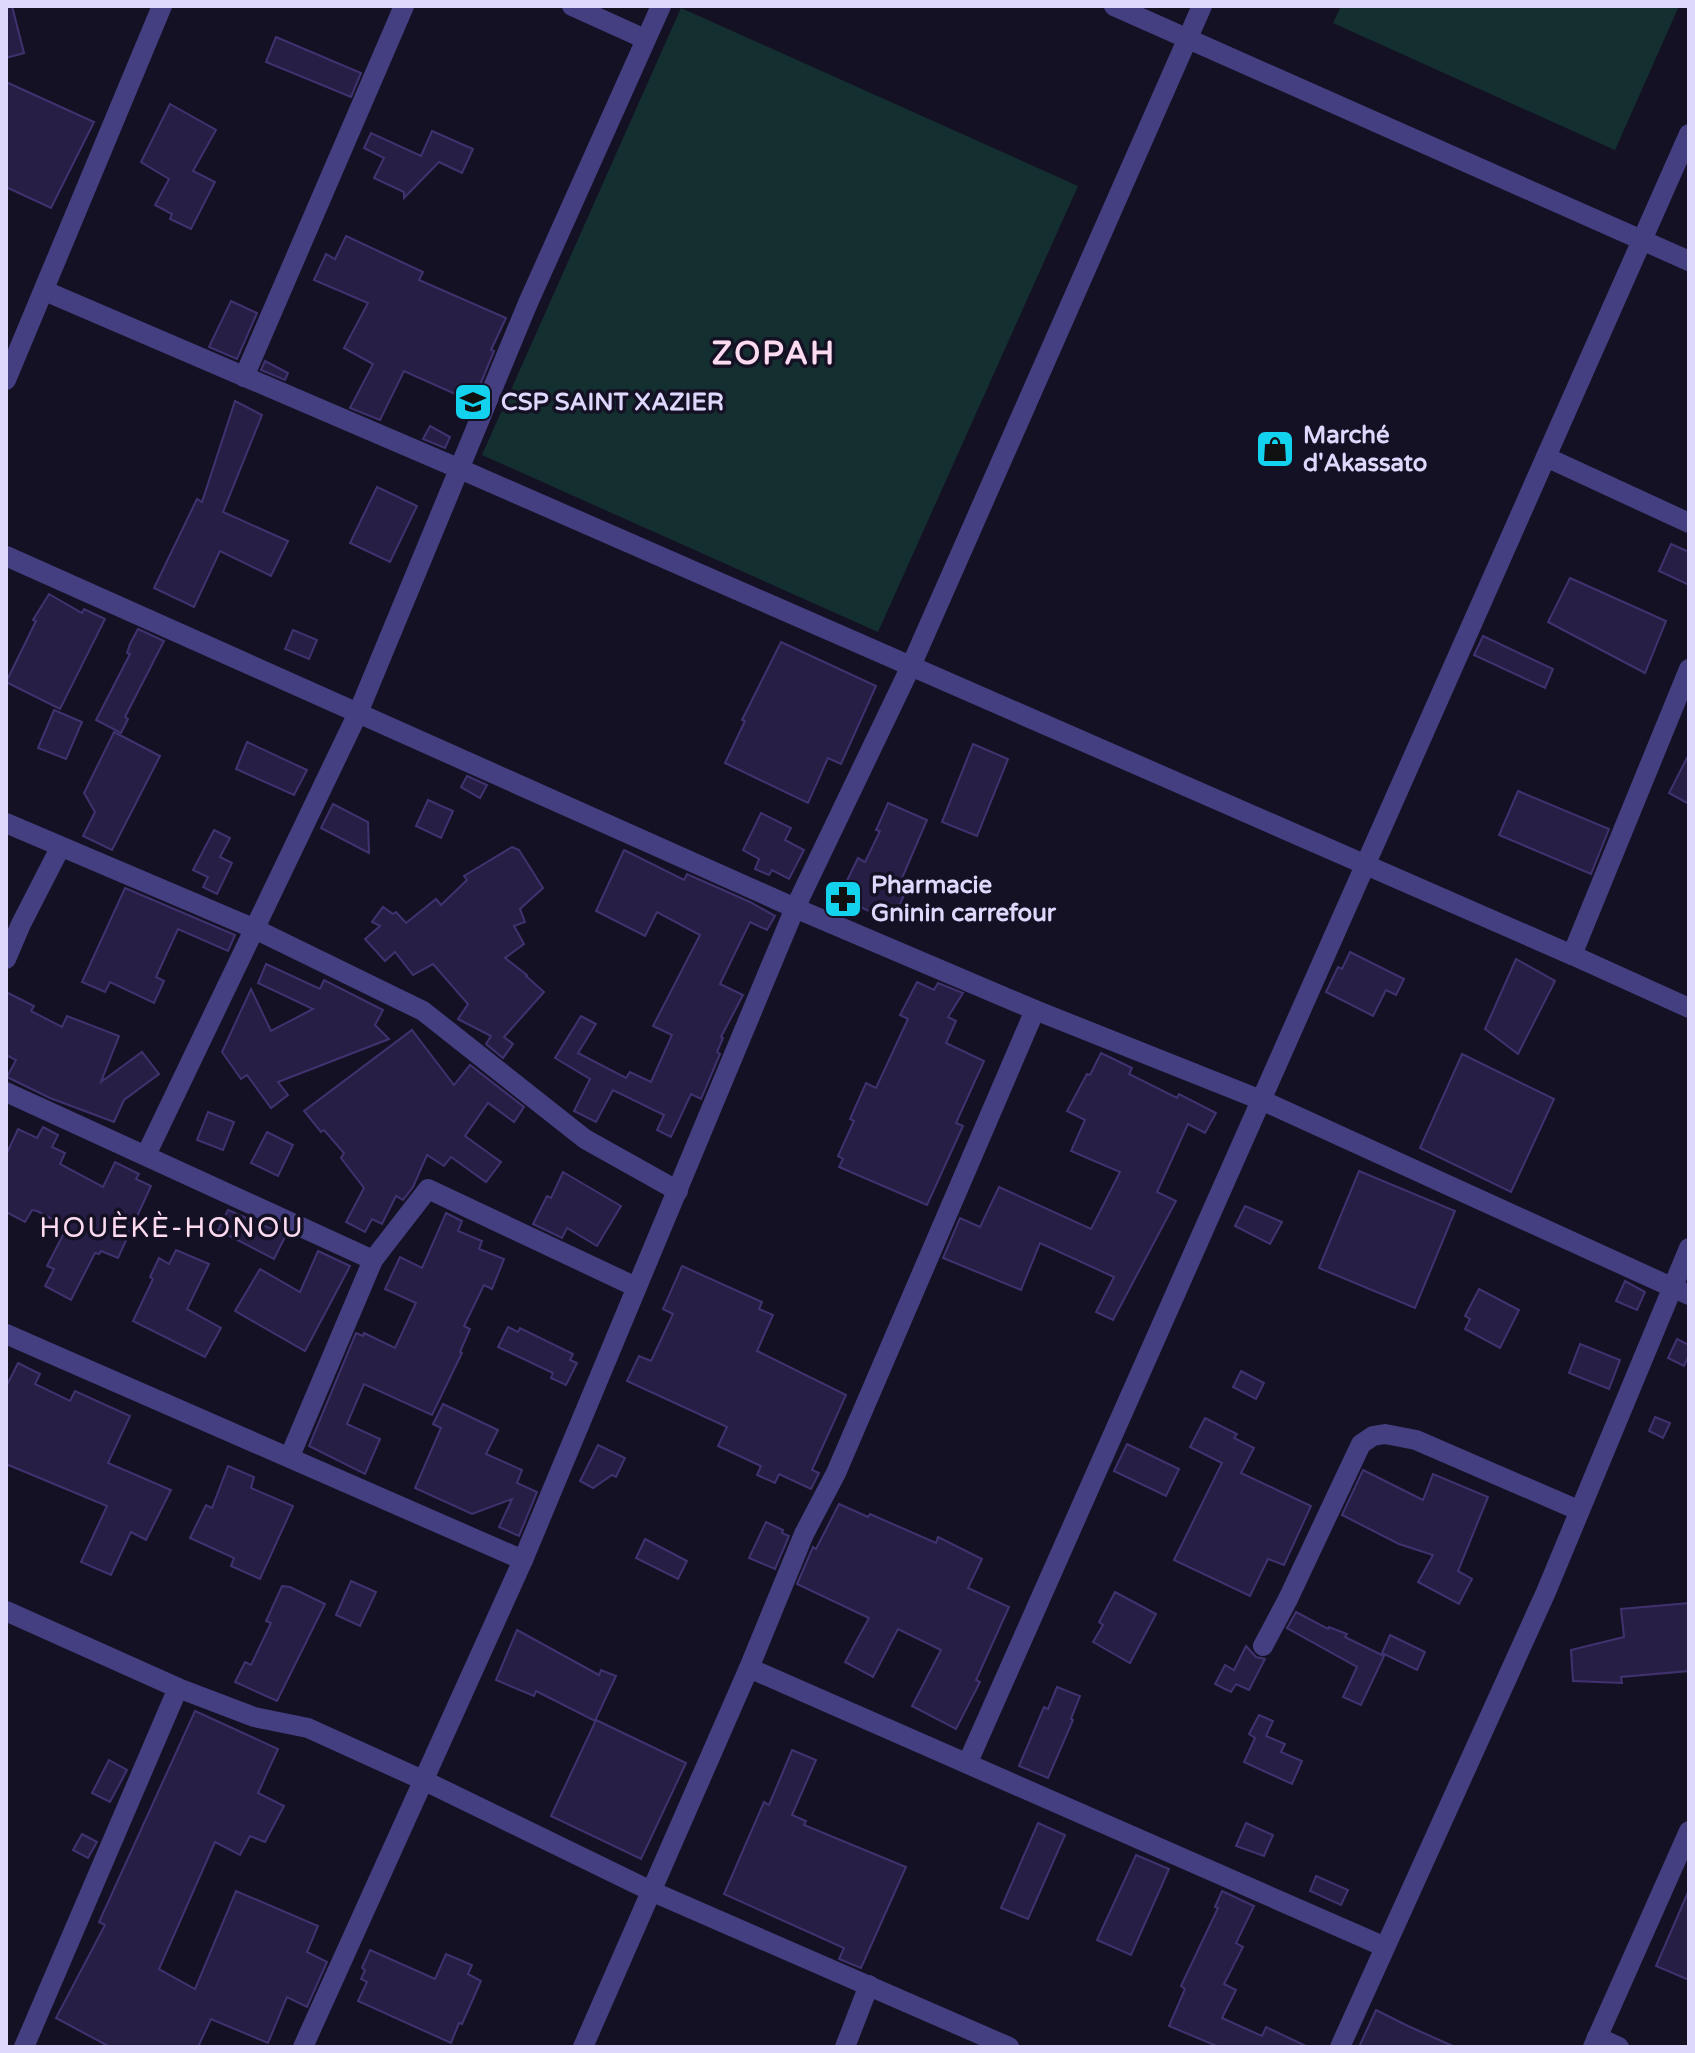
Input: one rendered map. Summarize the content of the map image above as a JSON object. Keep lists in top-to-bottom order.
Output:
{
  "districts": ["ZOPAH", "HOUÈKÈ-HONOU"],
  "places": {
    "school or university": ["CSP SAINT XAZIER"],
    "shop": ["Marché d'Akassato"],
    "pharmacy": ["Pharmacie Gninin carrefour"]
  }
}
